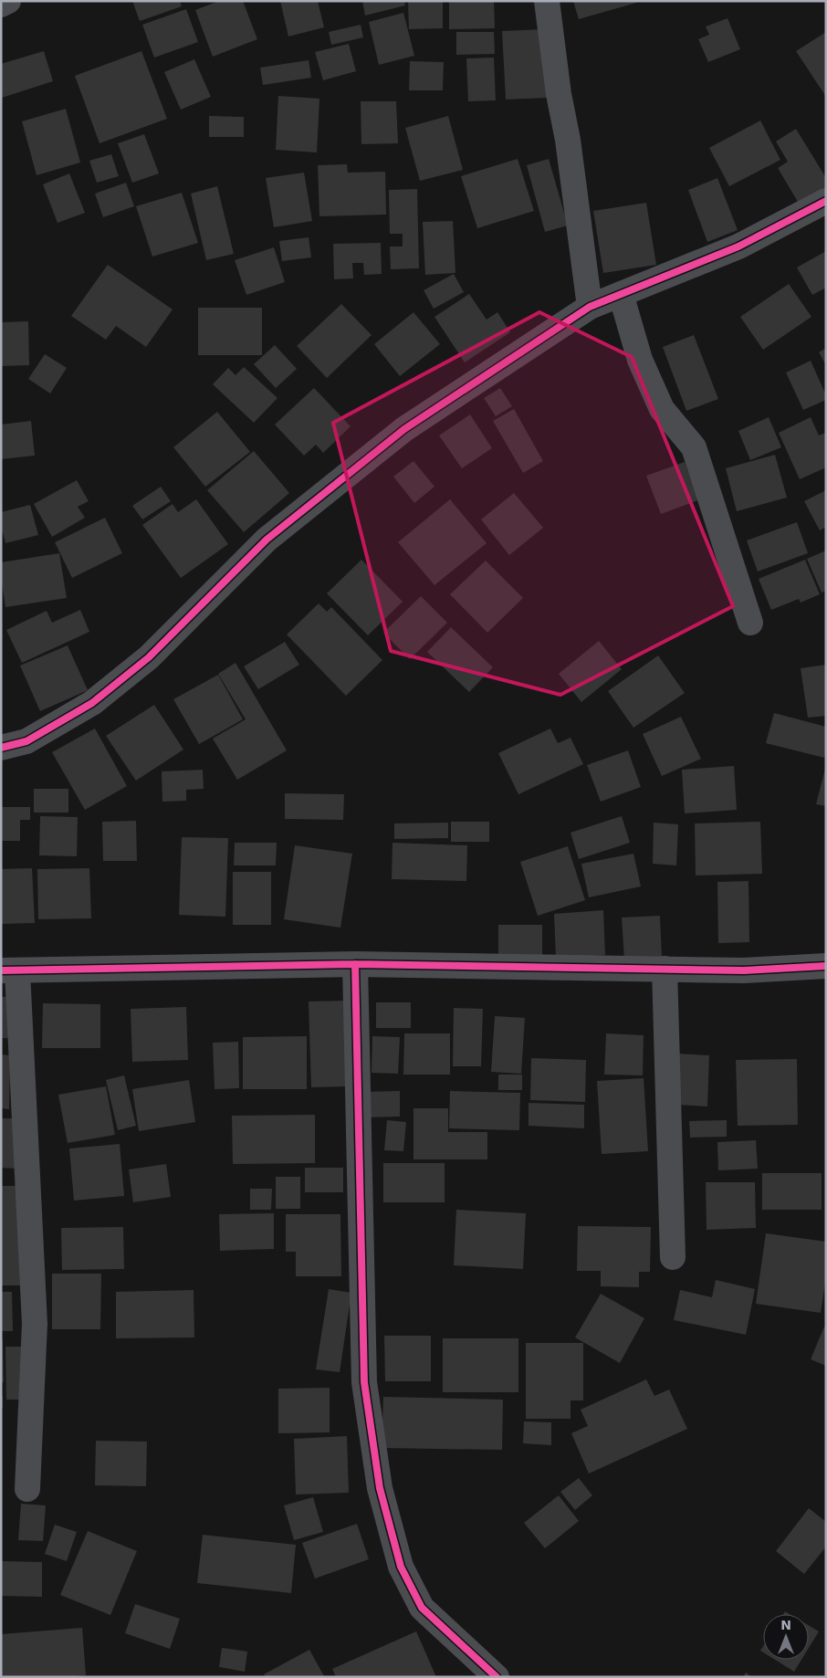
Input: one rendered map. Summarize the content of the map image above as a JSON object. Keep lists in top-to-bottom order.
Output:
{
  "north": "top"
}
